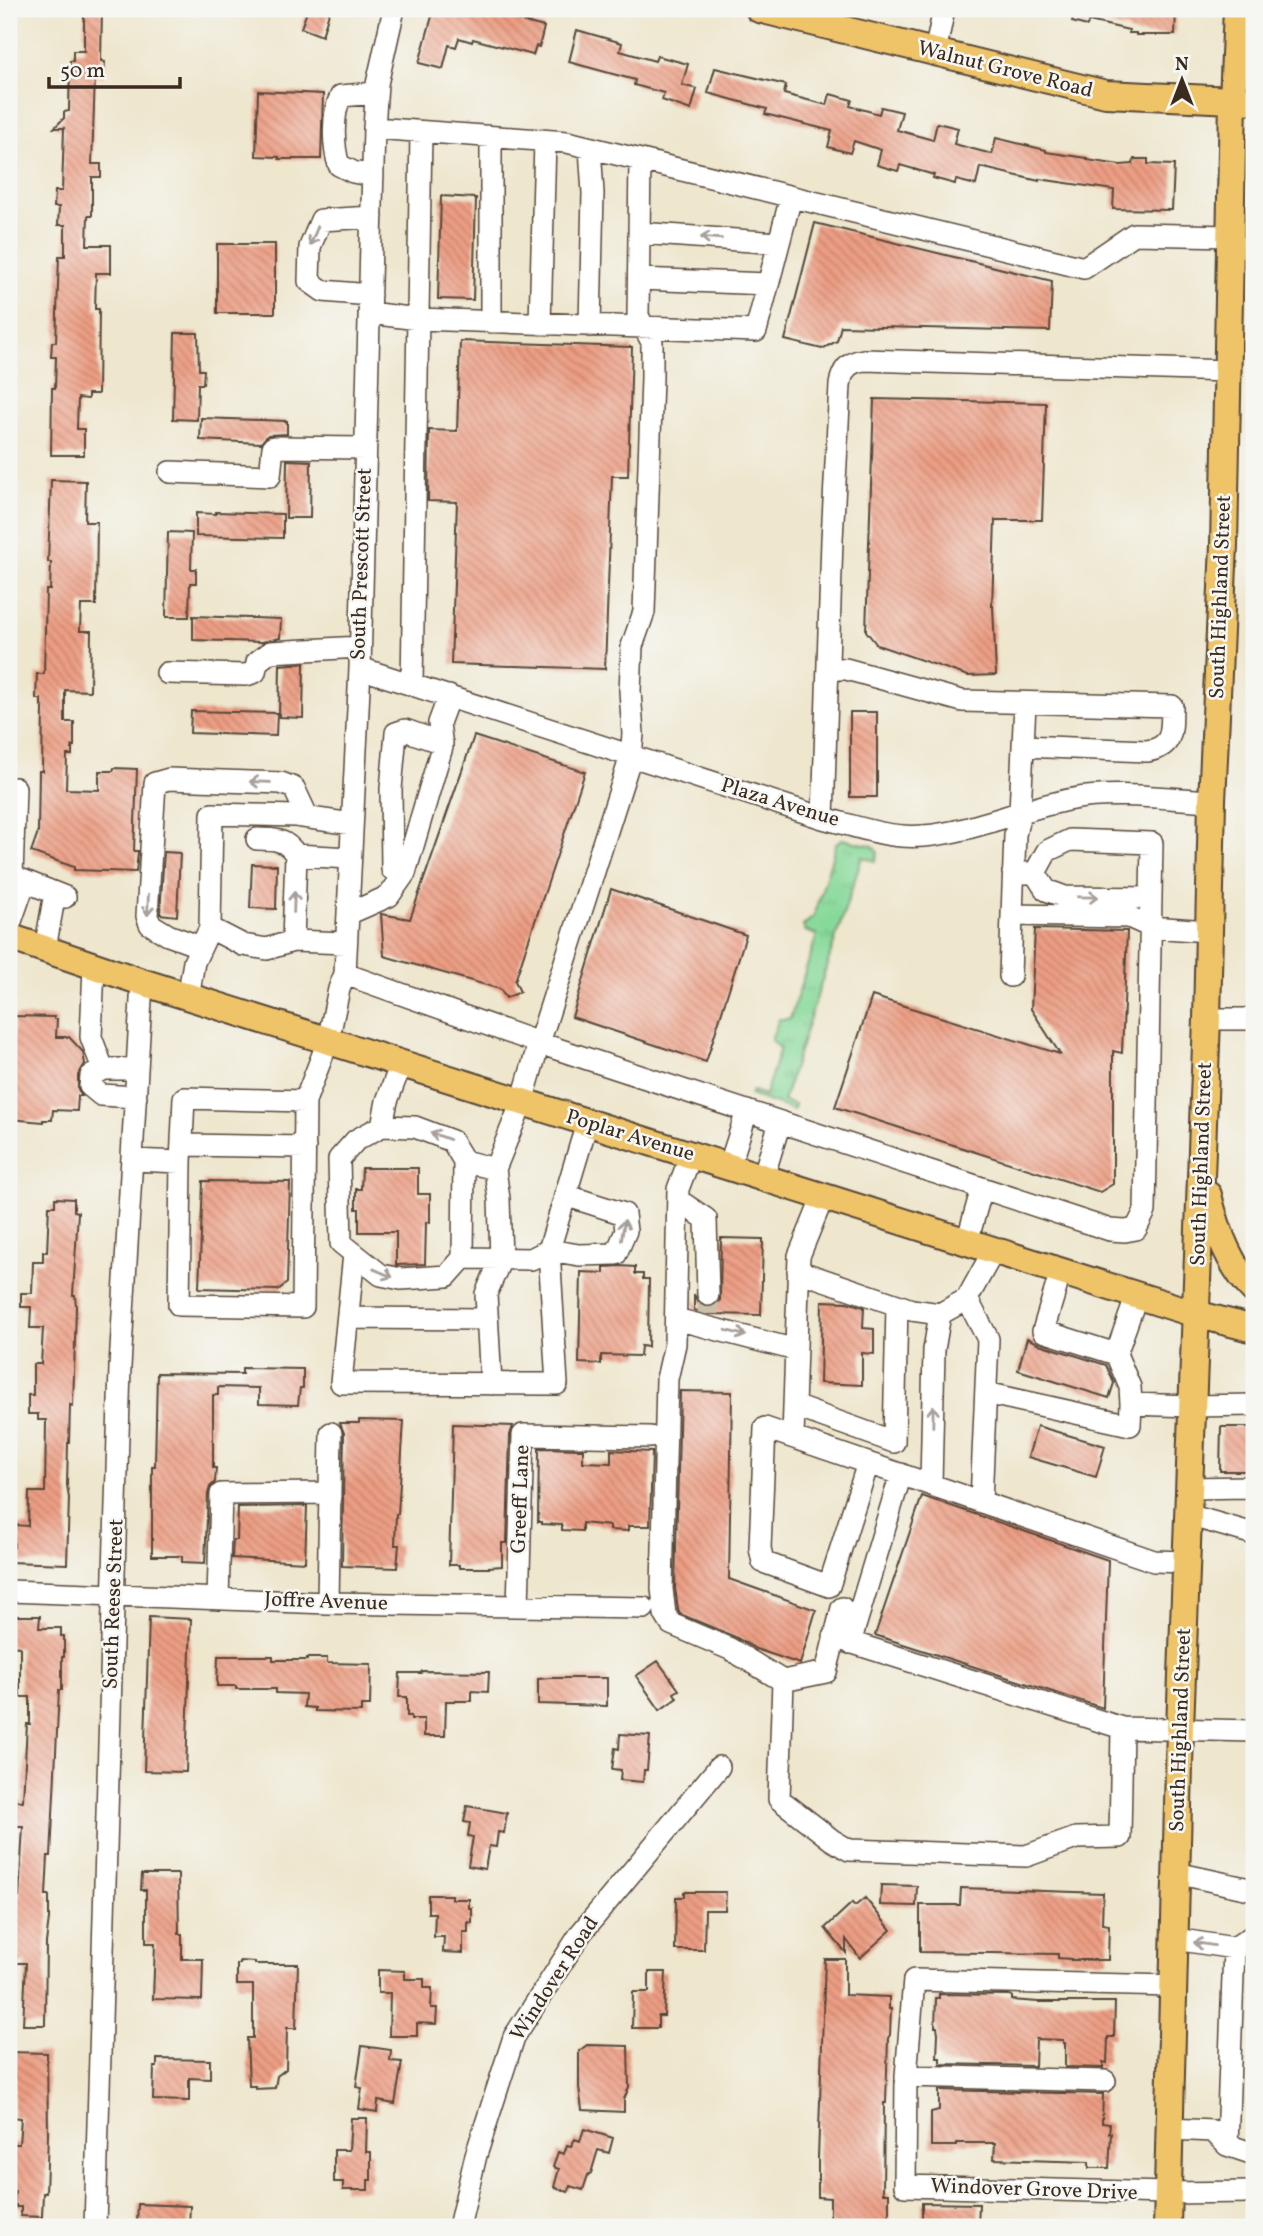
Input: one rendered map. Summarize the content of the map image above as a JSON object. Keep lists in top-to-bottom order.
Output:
{
  "streets": {
    "main road": ["Walnut Grove Road", "South Highland Street", "Poplar Avenue"],
    "street": [
      "South Prescott Street",
      "Plaza Avenue",
      "Greeff Lane",
      "Joffre Avenue",
      "South Reese Street",
      "Windover Road",
      "Windover Grove Drive"
    ]
  },
  "crossings": [
    ["Walnut Grove Road", "South Highland Street"],
    ["South Prescott Street", "Plaza Avenue"],
    ["South Prescott Street", "Poplar Avenue"],
    ["South Highland Street", "Plaza Avenue"],
    ["South Highland Street", "Poplar Avenue"],
    ["South Highland Street", "Windover Grove Drive"],
    ["Poplar Avenue", "South Reese Street"],
    ["Greeff Lane", "Joffre Avenue"],
    ["Joffre Avenue", "South Reese Street"]
  ],
  "scale_bar": "50 m",
  "north": "top"
}
